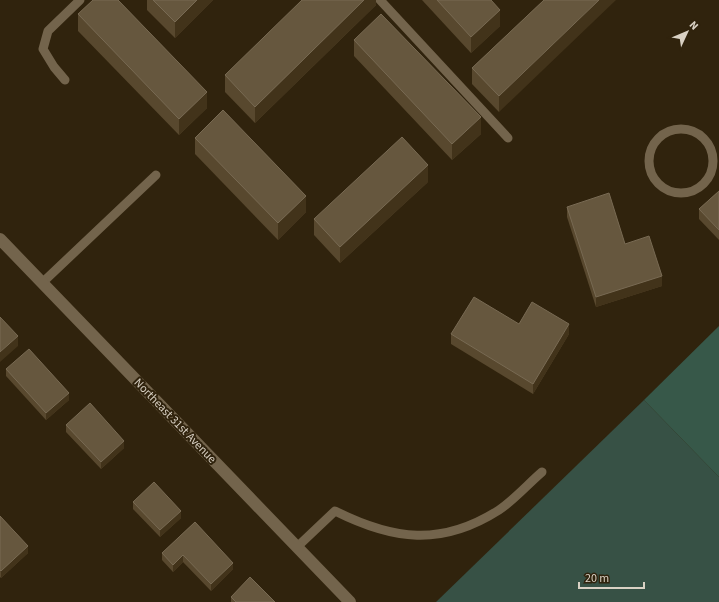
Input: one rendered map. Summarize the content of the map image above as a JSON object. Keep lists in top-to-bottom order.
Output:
{
  "streets": {
    "street": ["Northeast 31st Avenue"]
  },
  "scale_bar": "20 m",
  "north": "top right"
}
